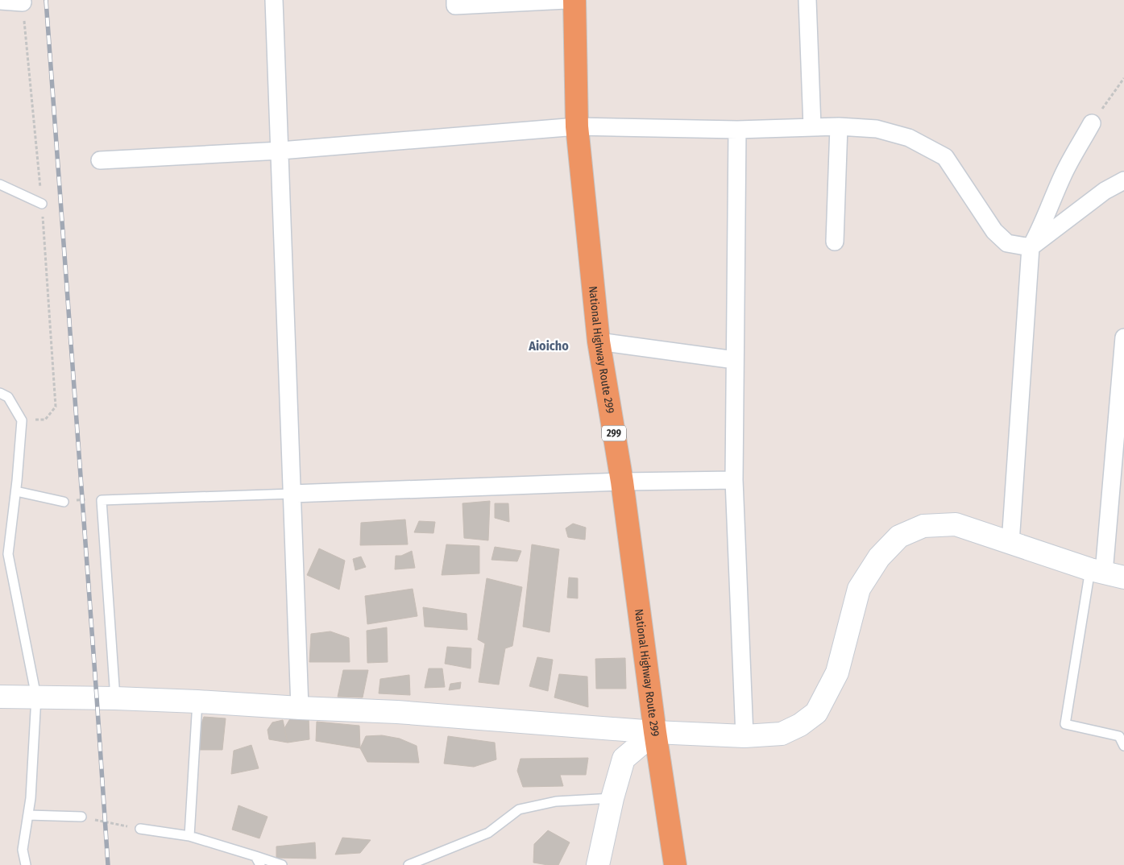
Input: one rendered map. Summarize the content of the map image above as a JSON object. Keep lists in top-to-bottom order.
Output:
{
  "streets": {
    "highway": ["National Highway Route 299", "299"]
  },
  "districts": ["Aioicho"]
}
